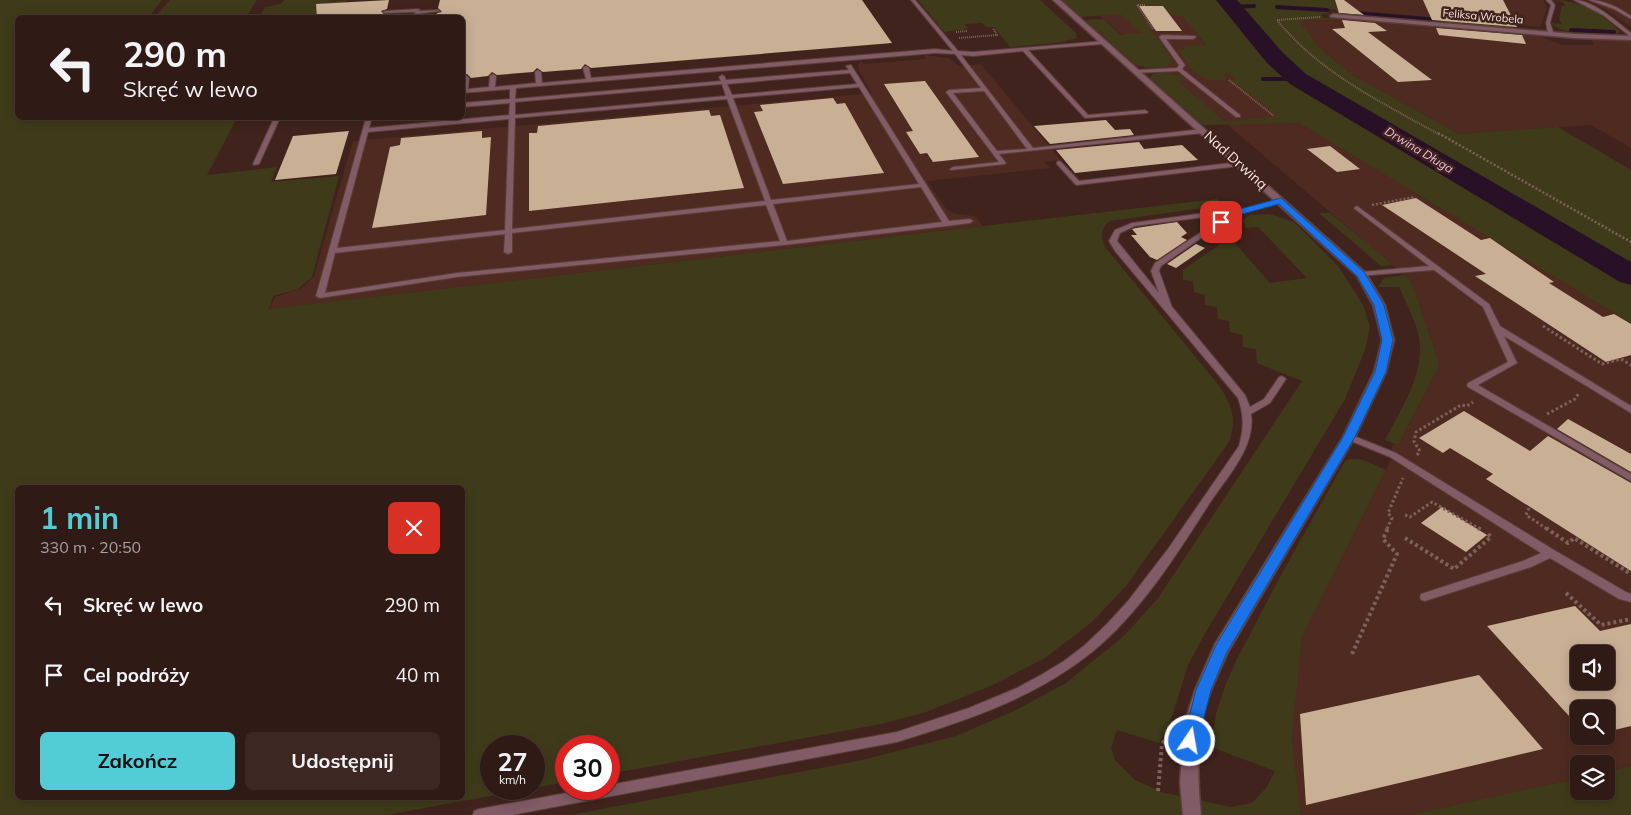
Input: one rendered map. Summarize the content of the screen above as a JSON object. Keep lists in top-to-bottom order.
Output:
{
  "streets": {
    "street": ["Feliksa Wrobela", "Nad Drwiną"]
  },
  "water": ["Drwina Długa"],
  "page": {
    "turn": ["290 m", "Skręć w lewo"],
    "heading": ["1 min", "330 m · 20:50"],
    "list": [
      {
        "name": "Skręć w lewo",
        "value": "290 m"
      },
      {
        "name": "Cel podróży",
        "value": "40 m"
      }
    ],
    "buttons": ["Zakończ", "Udostępnij"],
    "speed": "27 km/h",
    "limit": "30"
  }
}
